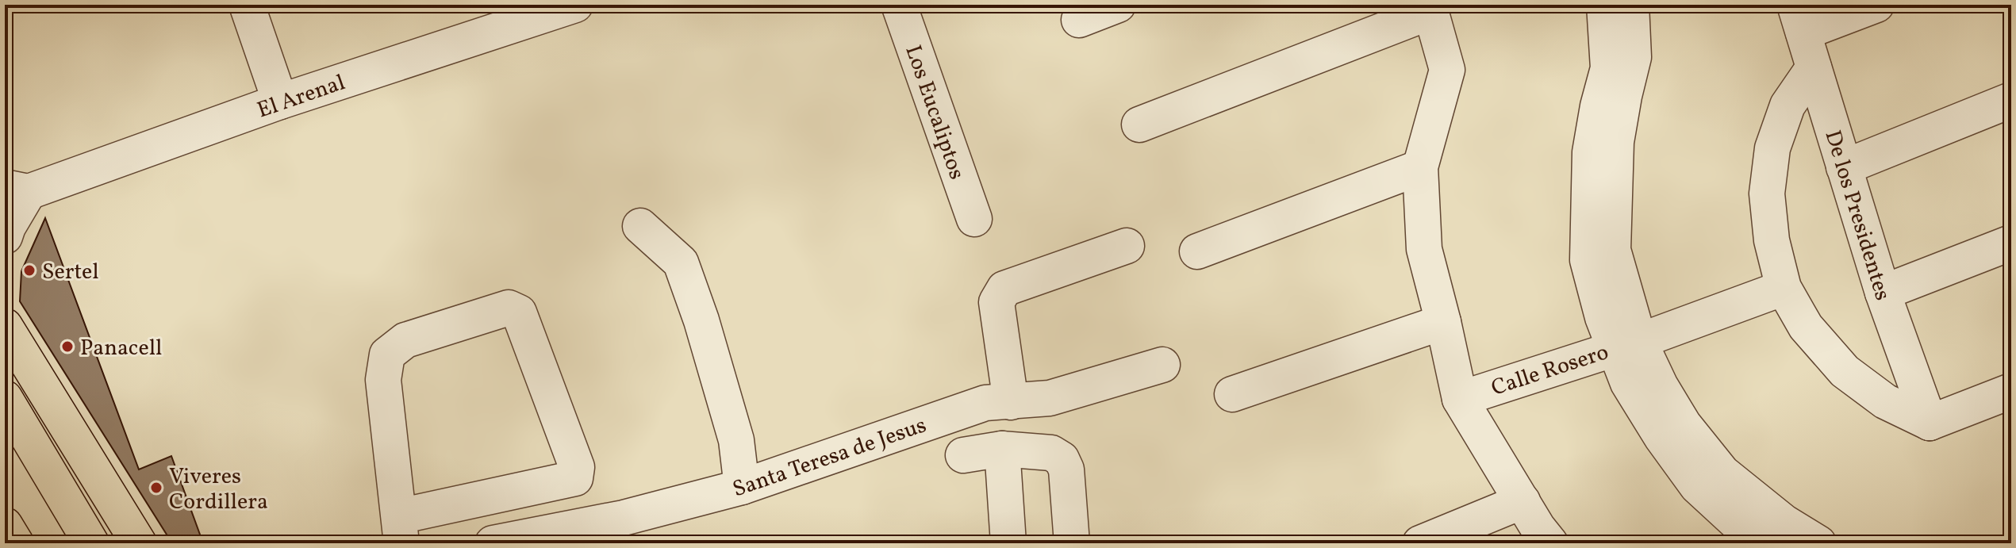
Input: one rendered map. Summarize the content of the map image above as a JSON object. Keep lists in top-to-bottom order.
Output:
{
  "streets": {
    "street": [
      "El Arenal",
      "Los Eucaliptos",
      "De los Presidentes",
      "Calle Rosero",
      "Santa Teresa de Jesus"
    ]
  },
  "places": ["Sertel", "Panacell", "Viveres Cordillera"]
}
